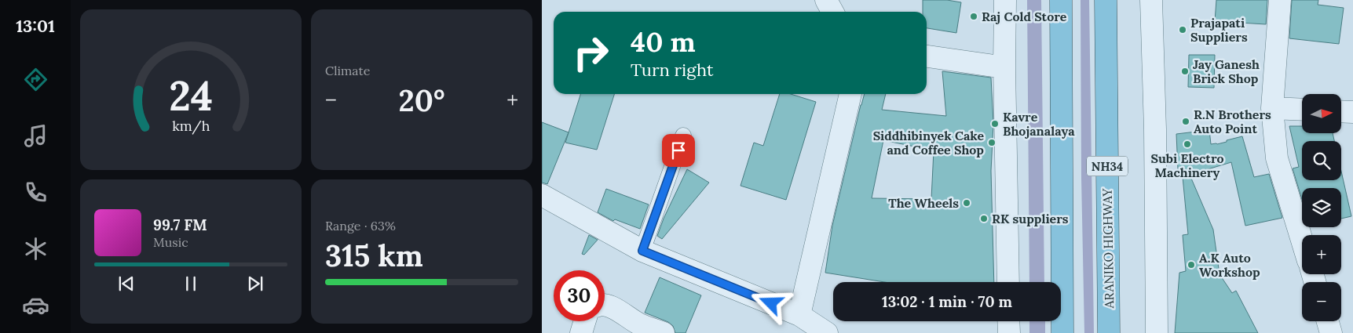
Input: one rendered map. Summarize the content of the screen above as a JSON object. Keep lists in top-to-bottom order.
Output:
{
  "streets": {
    "highway": ["NH34", "ARANIKO HIGHWAY"]
  },
  "places": [
    "Raj Cold Store",
    "Prajapati Suppliers",
    "Jay Ganesh Brick Shop",
    "R.N Brothers Auto Point",
    "Kavre Bhojanalaya",
    "Siddhibinyek Cake and Coffee Shop",
    "Subi Electro Machinery",
    "The Wheels",
    "RK suppliers",
    "A.K Auto Workshop"
  ],
  "north": "right",
  "page": {
    "tabs": "13:01",
    "tile": [
      "Climate",
      ["Range · 63%", "315 km"]
    ],
    "turn": ["40 m", "Turn right"],
    "heat": ["−", "20°", "+"],
    "map_buttons": ["+", "−"],
    "song": ["99.7 FM", "Music"],
    "limit": "30",
    "trip": "13:02 · 1 min · 70 m",
    "gauge": ["24", "km/h"]
  }
}
